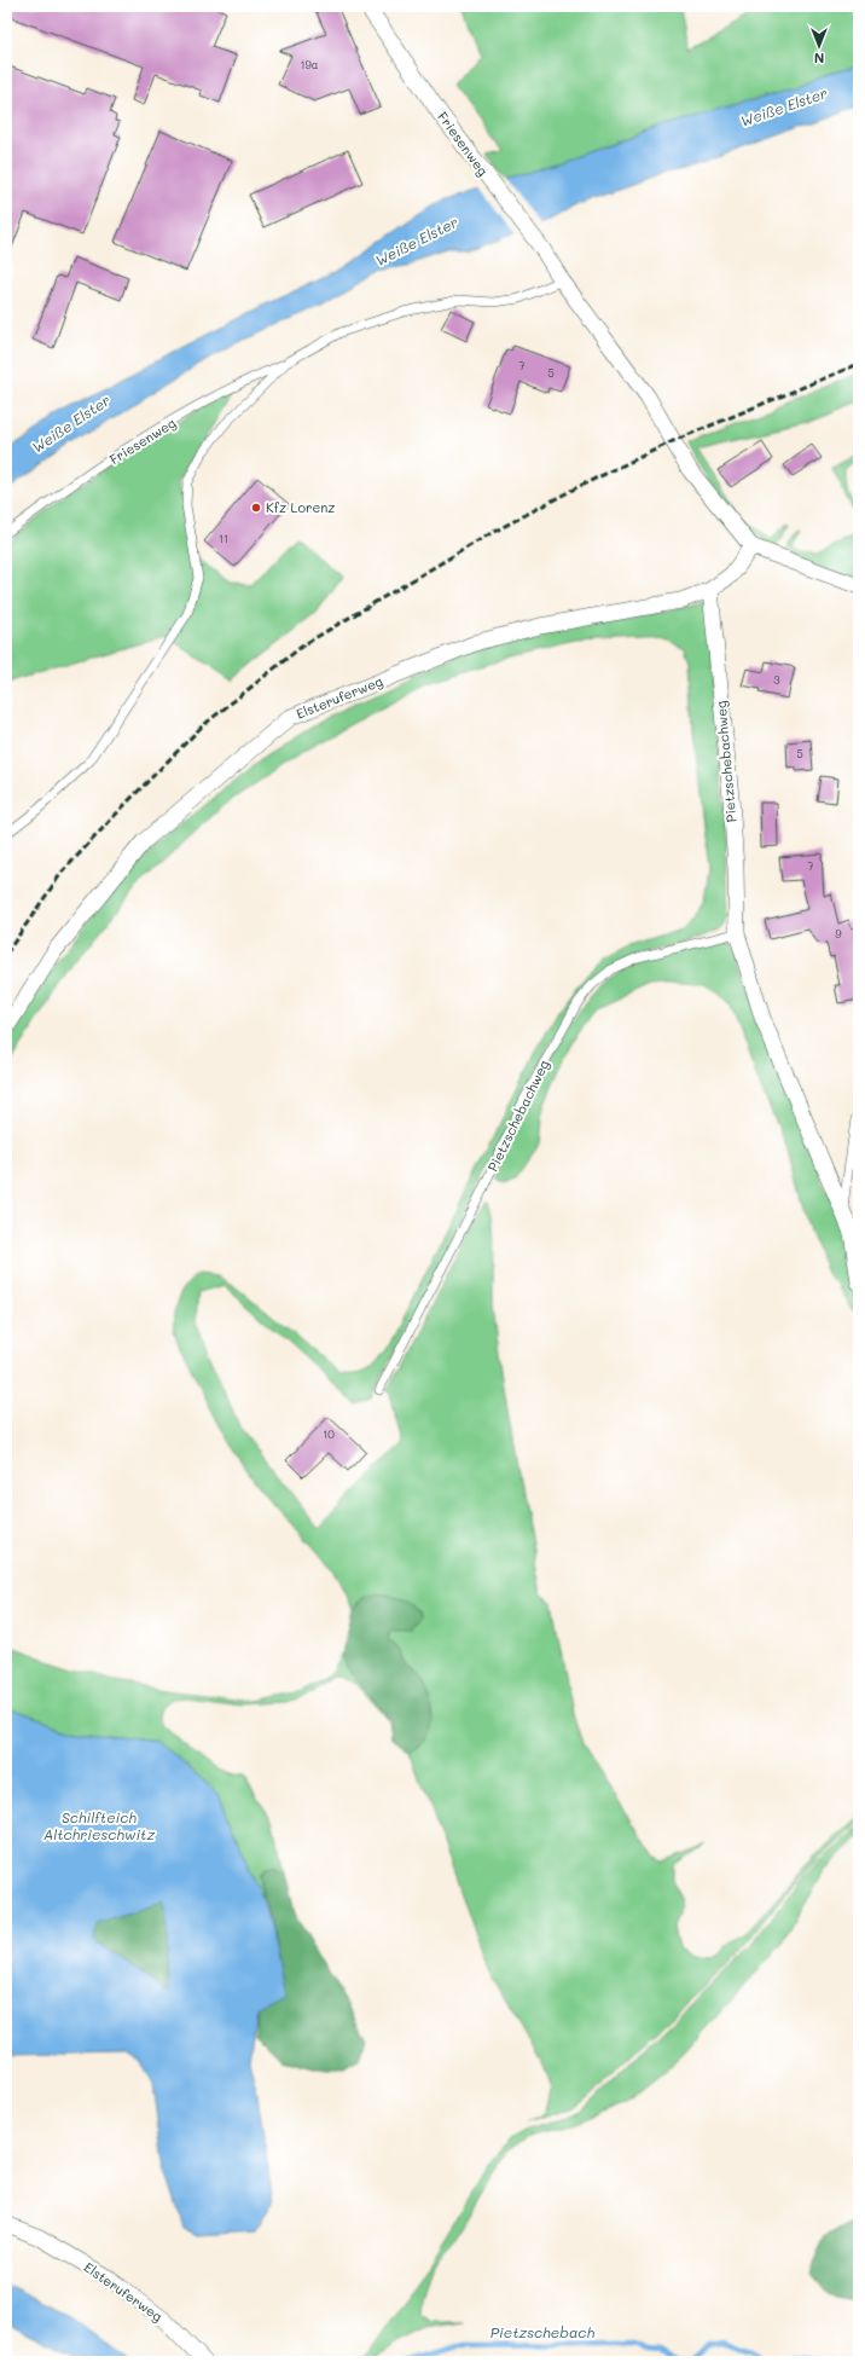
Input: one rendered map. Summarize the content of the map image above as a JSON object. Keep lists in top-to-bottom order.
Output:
{
  "streets": {
    "street": ["Friesenweg", "Elsteruferweg", "Pietzschebachweg"]
  },
  "crossings": [
    ["Friesenweg", "Elsteruferweg"],
    ["Elsteruferweg", "Pietzschebachweg"]
  ],
  "water": ["Weiße Elster", "Schilfteich Altchrieschwitz", "Pietzschebach"],
  "places": ["Kfz Lorenz"],
  "house_numbers": [
    "19a",
    "7",
    "5",
    "11",
    "3",
    "5",
    "7",
    "9",
    "10"
  ],
  "north": "bottom"
}
